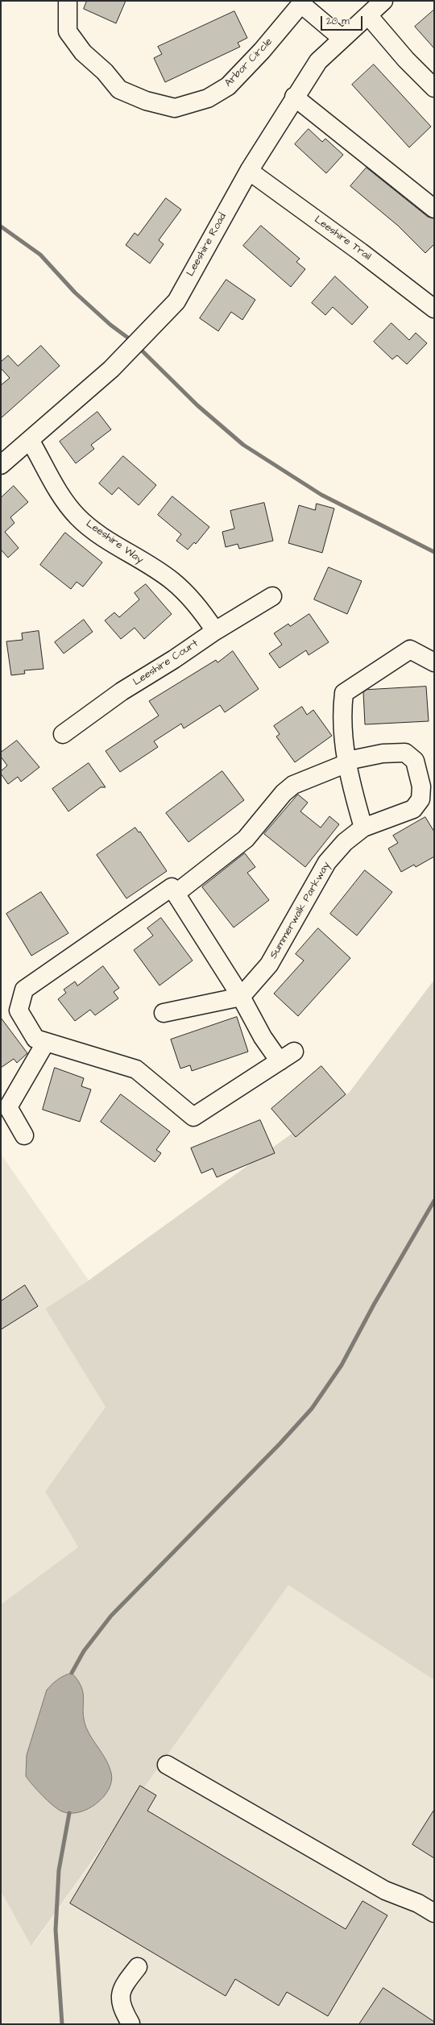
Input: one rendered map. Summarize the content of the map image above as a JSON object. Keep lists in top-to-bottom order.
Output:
{
  "streets": {
    "street": [
      "Arbor Circle",
      "Leeshire Trail",
      "Leeshire Road",
      "Leeshire Way",
      "Leeshire Court",
      "Summerwalk Parkway"
    ]
  },
  "crossings": [
    ["Leeshire Trail", "Leeshire Road"],
    ["Leeshire Road", "Leeshire Way"],
    ["Leeshire Way", "Leeshire Court"]
  ],
  "scale_bar": "20 m"
}
